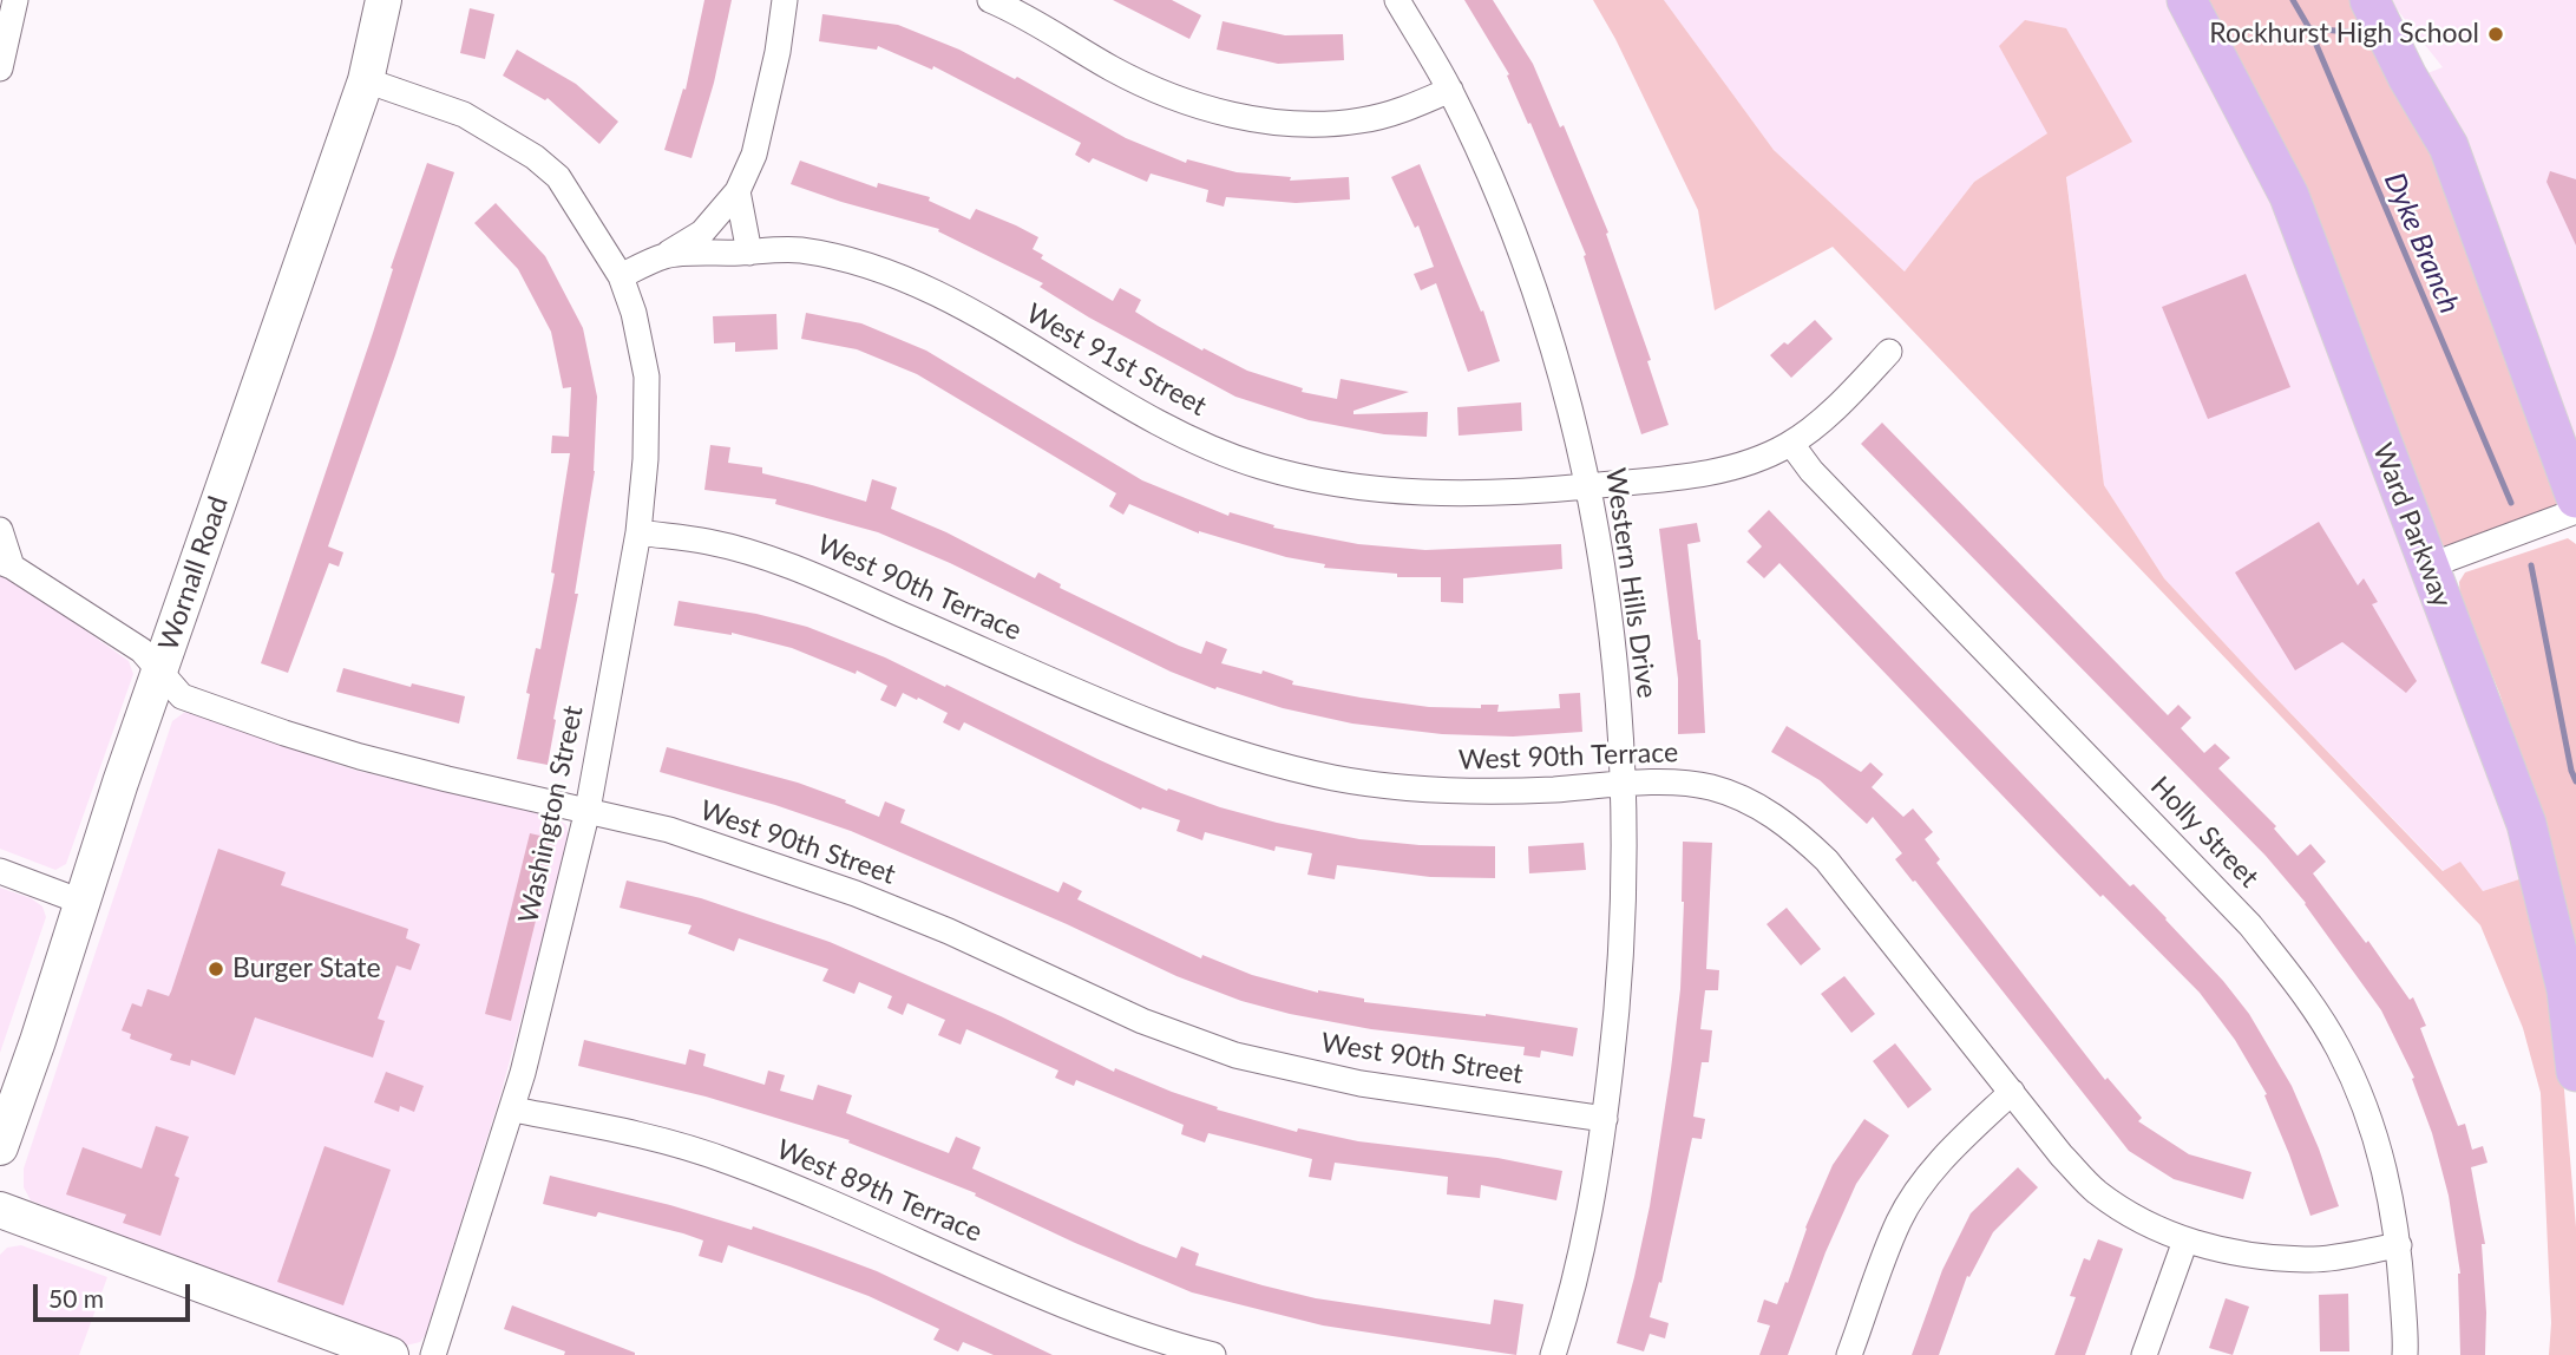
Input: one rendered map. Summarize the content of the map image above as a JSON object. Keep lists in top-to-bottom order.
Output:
{
  "streets": {
    "main road": ["Ward Parkway", "Wornall Road"],
    "street": [
      "West 91st Street",
      "Western Hills Drive",
      "West 90th Terrace",
      "Washington Street",
      "Holly Street",
      "West 90th Street",
      "West 89th Terrace"
    ]
  },
  "crossings": [
    ["West 91st Street", "Western Hills Drive"],
    ["West 91st Street", "Washington Street"],
    ["West 91st Street", "Holly Street"],
    ["Wornall Road", "West 90th Street"],
    ["Western Hills Drive", "West 90th Terrace"],
    ["Western Hills Drive", "West 90th Street"],
    ["West 90th Terrace", "Washington Street"],
    ["West 90th Terrace", "Holly Street"],
    ["Washington Street", "West 90th Street"],
    ["Washington Street", "West 89th Terrace"]
  ],
  "water": ["Dyke Branch"],
  "places": ["Rockhurst High School", "Burger State"],
  "scale_bar": "50 m"
}
